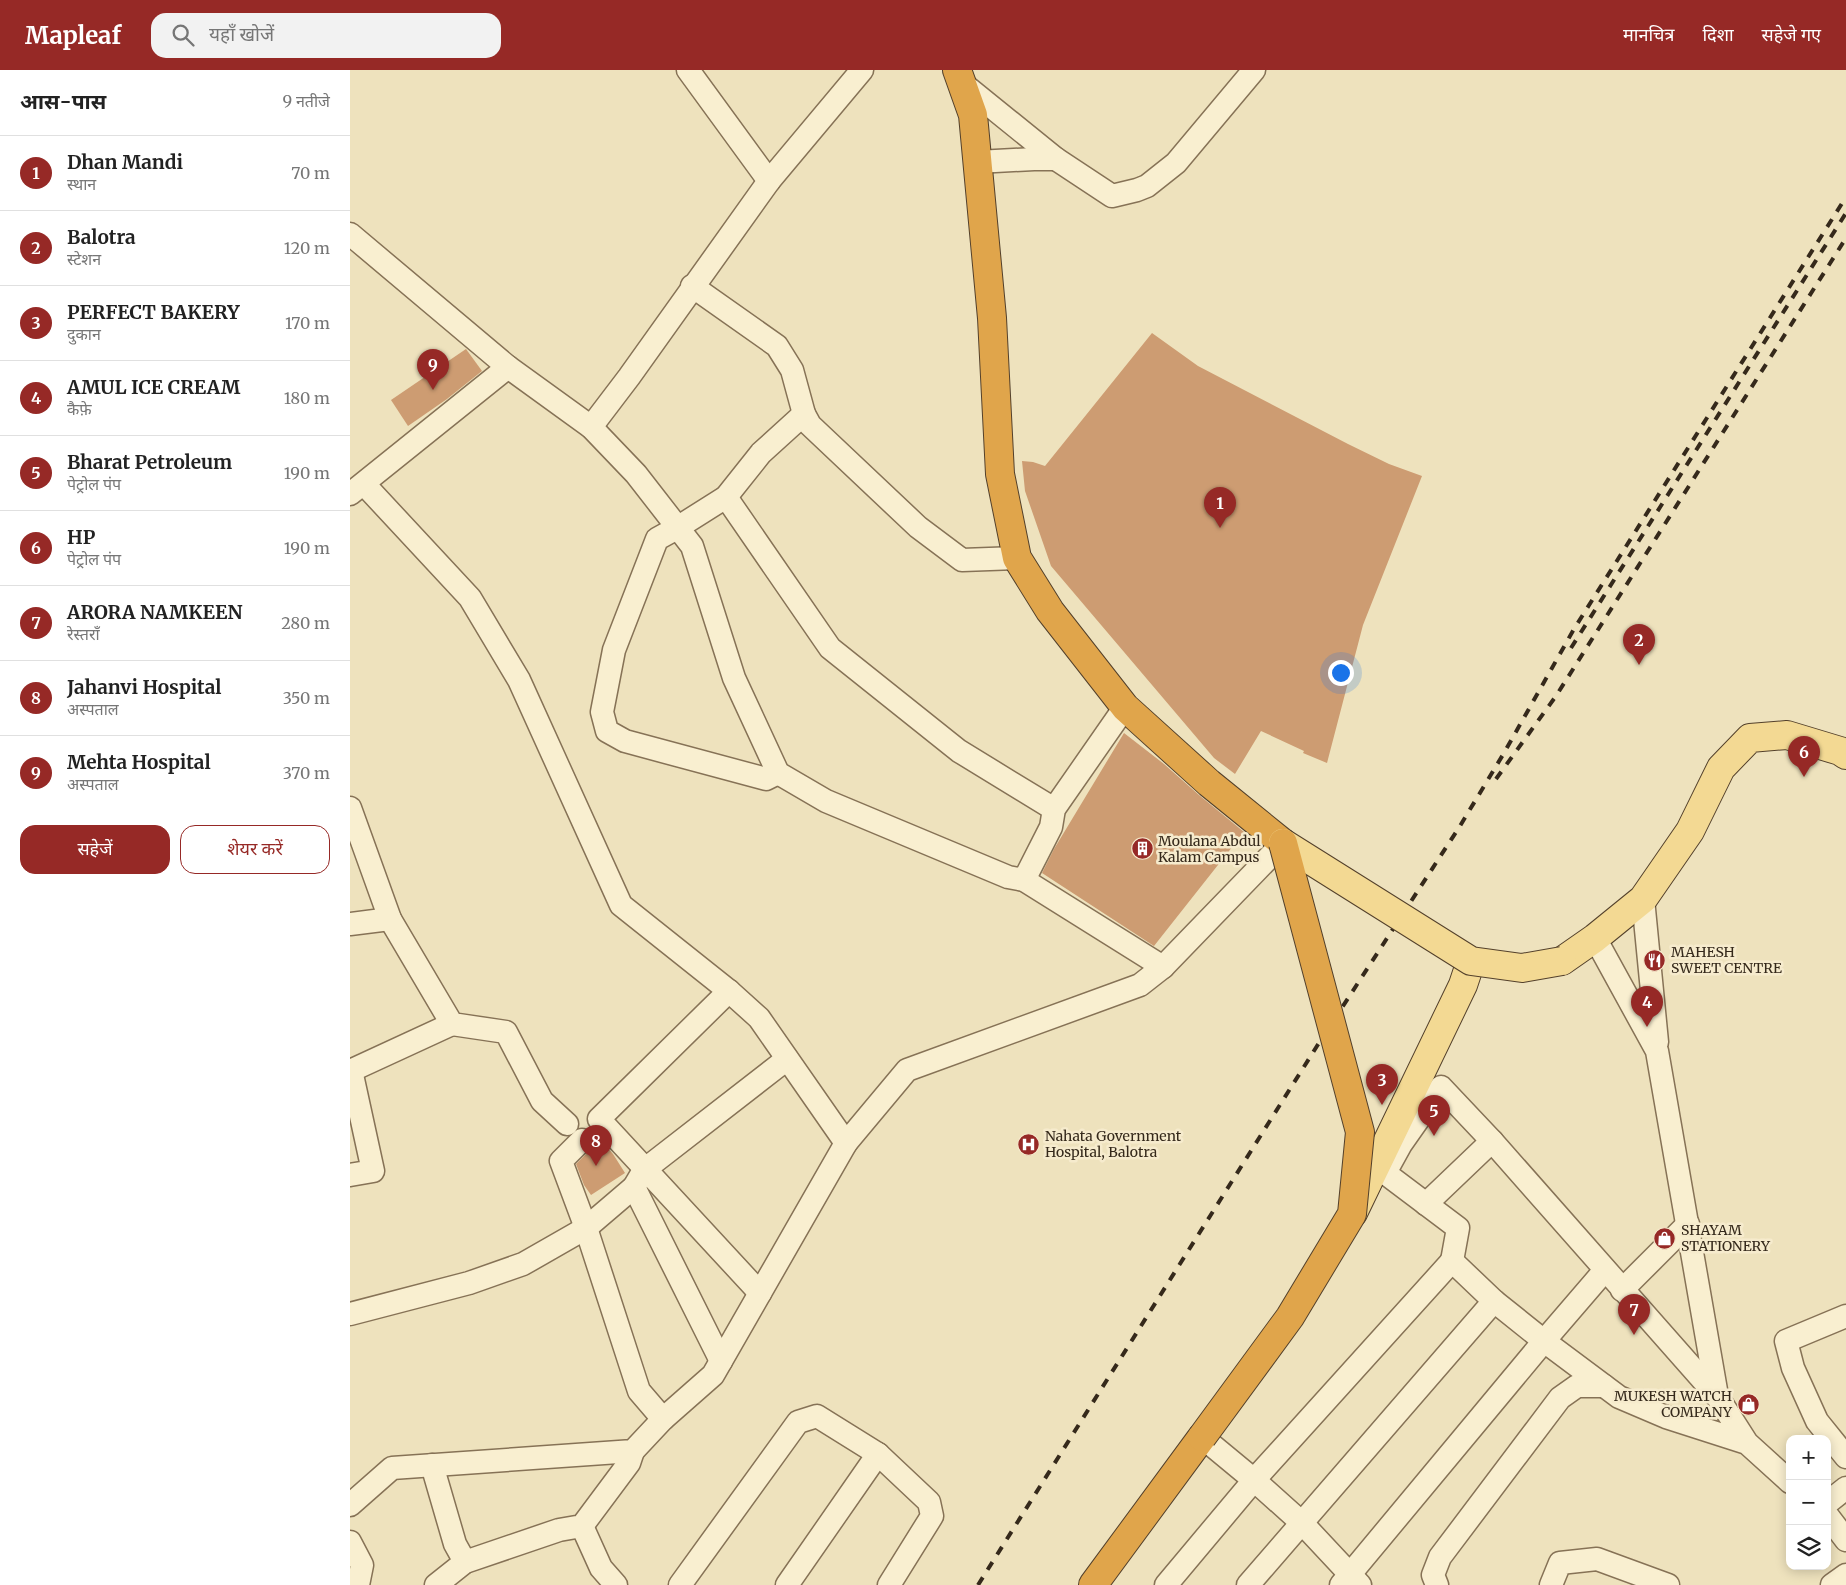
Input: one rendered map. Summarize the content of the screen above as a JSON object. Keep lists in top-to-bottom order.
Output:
{
  "places": {
    "building": ["Moulana Abdul Kalam Campus"],
    "restaurant": ["MAHESH SWEET CENTRE"],
    "hospital": ["Nahata Government Hospital, Balotra"],
    "shop": ["SHAYAM STATIONERY", "MUKESH WATCH COMPANY"]
  },
  "page": {
    "header": "Mapleaf",
    "search": "यहाँ खोजें",
    "nav": ["मानचित्र", "दिशा", "सहेजे गए"],
    "heading": ["आस-पास", "9 नतीजे"],
    "list": [
      {
        "mark": "1",
        "name": "Dhan Mandi",
        "note": "स्थान",
        "value": "70 m"
      },
      {
        "mark": "2",
        "name": "Balotra",
        "note": "स्टेशन",
        "value": "120 m"
      },
      {
        "mark": "3",
        "name": "PERFECT BAKERY",
        "note": "दुकान",
        "value": "170 m"
      },
      {
        "mark": "4",
        "name": "AMUL ICE CREAM",
        "note": "कैफ़े",
        "value": "180 m"
      },
      {
        "mark": "5",
        "name": "Bharat Petroleum",
        "note": "पेट्रोल पंप",
        "value": "190 m"
      },
      {
        "mark": "6",
        "name": "HP",
        "note": "पेट्रोल पंप",
        "value": "190 m"
      },
      {
        "mark": "7",
        "name": "ARORA NAMKEEN",
        "note": "रेस्तराँ",
        "value": "280 m"
      },
      {
        "mark": "8",
        "name": "Jahanvi Hospital",
        "note": "अस्पताल",
        "value": "350 m"
      },
      {
        "mark": "9",
        "name": "Mehta Hospital",
        "note": "अस्पताल",
        "value": "370 m"
      }
    ],
    "pins": [
      "9",
      "1",
      "2",
      "6",
      "4",
      "3",
      "5",
      "8",
      "7"
    ],
    "buttons": ["सहेजें", "शेयर करें"],
    "map_buttons": ["+", "−"]
  }
}
